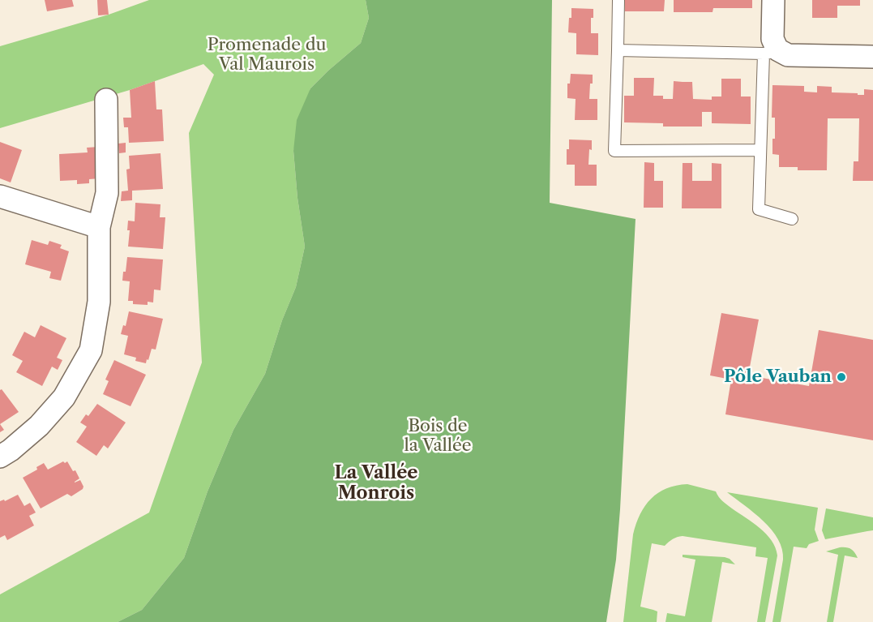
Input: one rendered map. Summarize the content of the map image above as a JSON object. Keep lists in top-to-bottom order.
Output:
{
  "districts": ["La Vallée Monrois"],
  "parks": ["Promenade du Val Maurois", "Bois de la Vallée"],
  "places": ["Pôle Vauban"]
}
